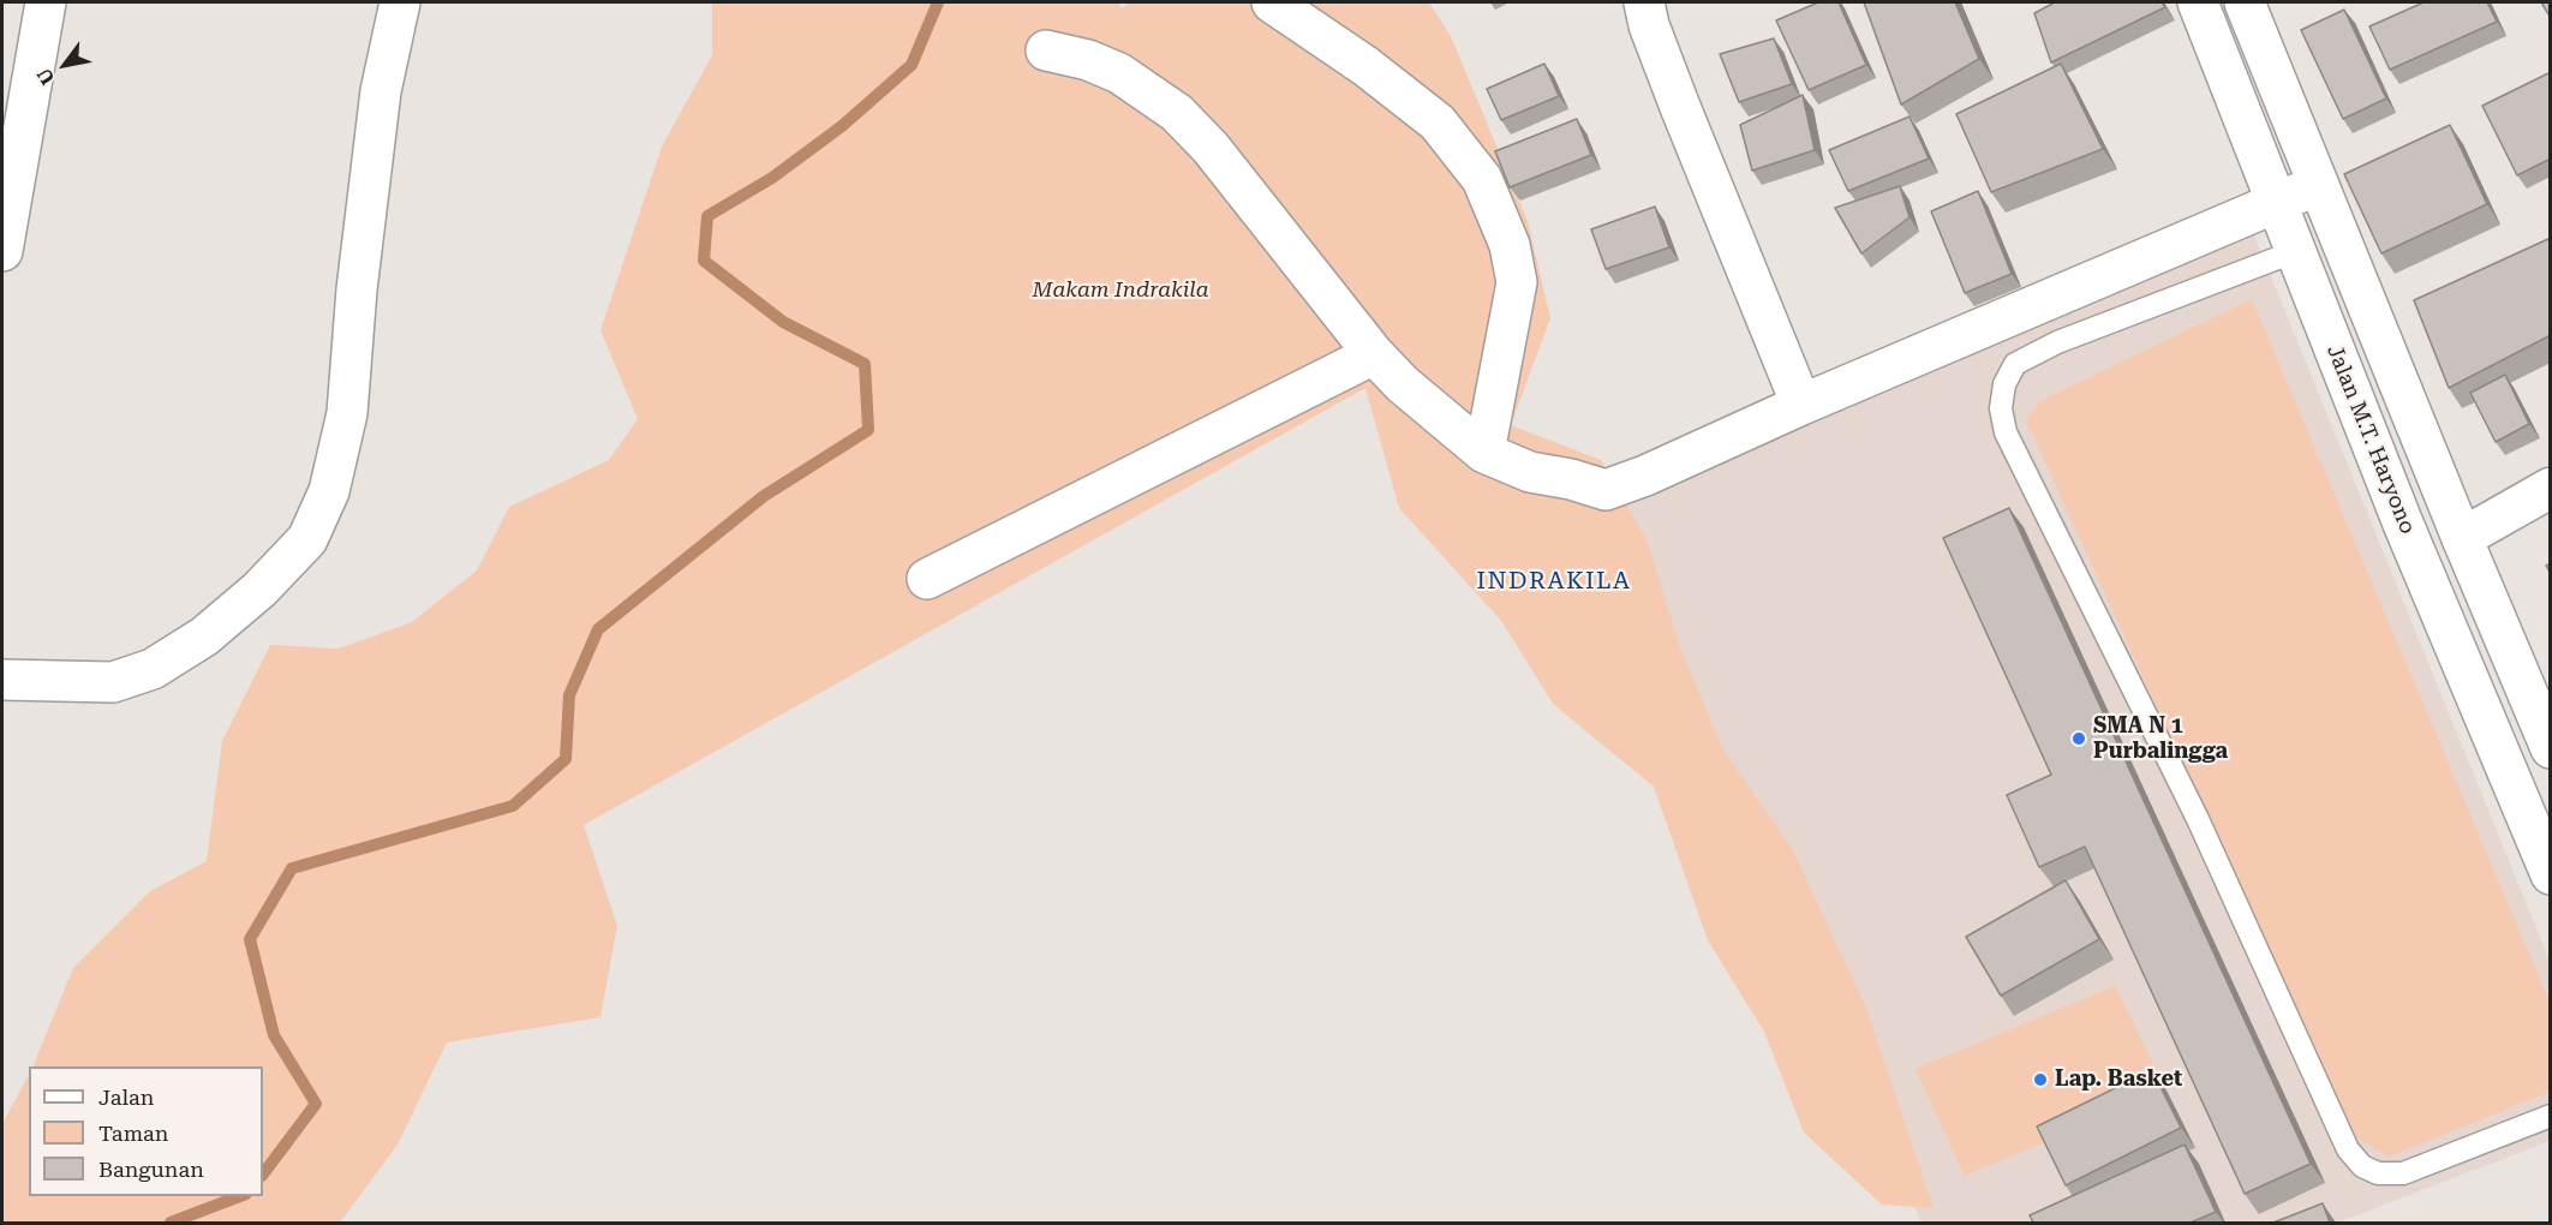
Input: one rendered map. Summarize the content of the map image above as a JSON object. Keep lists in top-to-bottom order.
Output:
{
  "streets": {
    "street": ["Jalan M.T. Haryono"]
  },
  "districts": ["INDRAKILA"],
  "parks": ["Makam Indrakila"],
  "places": ["SMA N 1 Purbalingga", "Lap. Basket"],
  "legend": ["Jalan", "Taman", "Bangunan"],
  "north": "bottom left"
}
